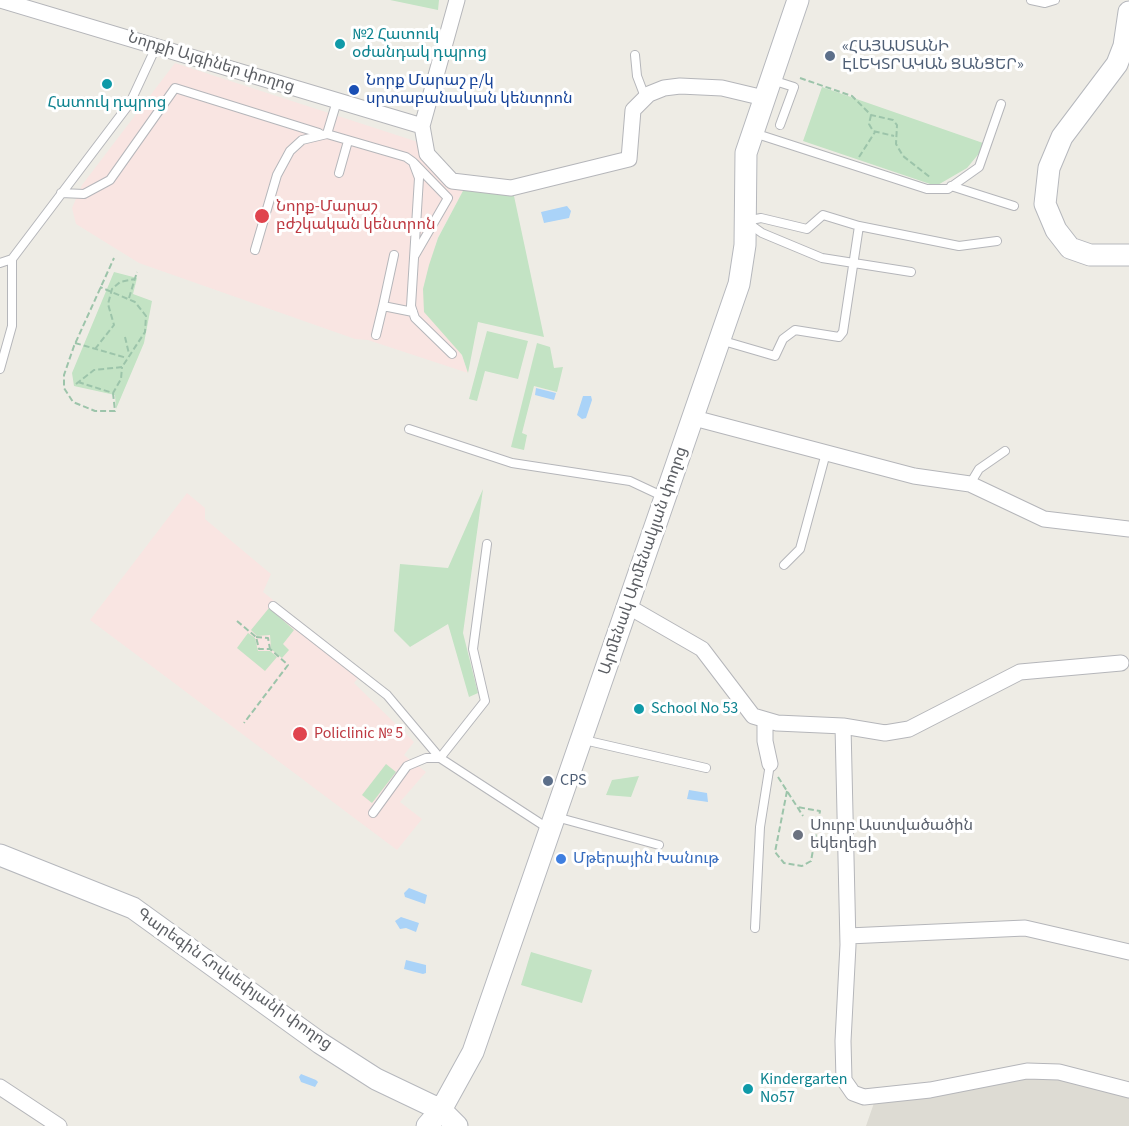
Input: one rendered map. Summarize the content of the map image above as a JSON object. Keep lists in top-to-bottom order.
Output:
{
  "streets": {
    "main road": ["Արմենակ Արմենակյան փողոց", "Գարեգին Հովսեփյանի փողոց"],
    "street": ["Նորքի Այգիներ փողոց"]
  },
  "crossings": [
    ["Արմենակ Արմենակյան փողոց", "Գարեգին Հովսեփյանի փողոց"]
  ],
  "places": [
    "№2 Հատուկ օժանդակ դպրոց",
    "«ՀԱՅԱՍՏԱՆԻ ԷԼԵԿՏՐԱԿԱՆ ՑԱՆՑԵՐ»",
    "Հատուկ դպրոց",
    "Նորք Մարաշ բ/կ սրտաբանական կենտրոն",
    "Նորք-Մարաշ բժշկական կենտրոն",
    "School No 53",
    "Policlinic № 5",
    "CPS",
    "Սուրբ Աստվածածին եկեղեցի",
    "Մթերային Խանութ",
    "Kindergarten No57"
  ]
}
